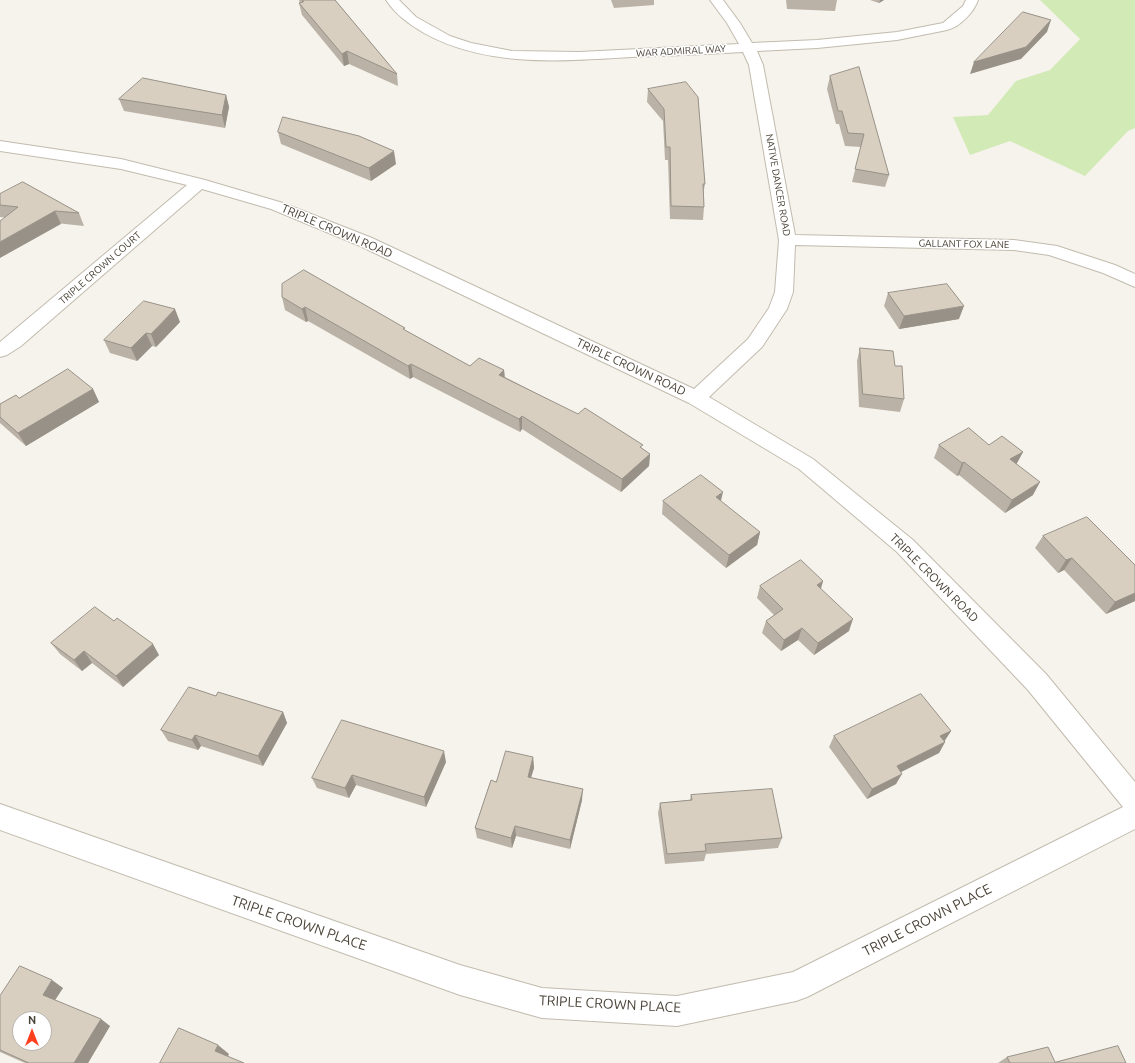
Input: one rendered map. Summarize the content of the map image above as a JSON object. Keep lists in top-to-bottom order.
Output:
{
  "streets": {
    "street": [
      "WAR ADMIRAL WAY",
      "NATIVE DANCER ROAD",
      "TRIPLE CROWN ROAD",
      "GALLANT FOX LANE",
      "TRIPLE CROWN COURT",
      "TRIPLE CROWN PLACE"
    ]
  },
  "crossings": [
    ["WAR ADMIRAL WAY", "NATIVE DANCER ROAD"],
    ["NATIVE DANCER ROAD", "TRIPLE CROWN ROAD"],
    ["NATIVE DANCER ROAD", "GALLANT FOX LANE"],
    ["TRIPLE CROWN ROAD", "TRIPLE CROWN COURT"]
  ],
  "north": "top"
}
